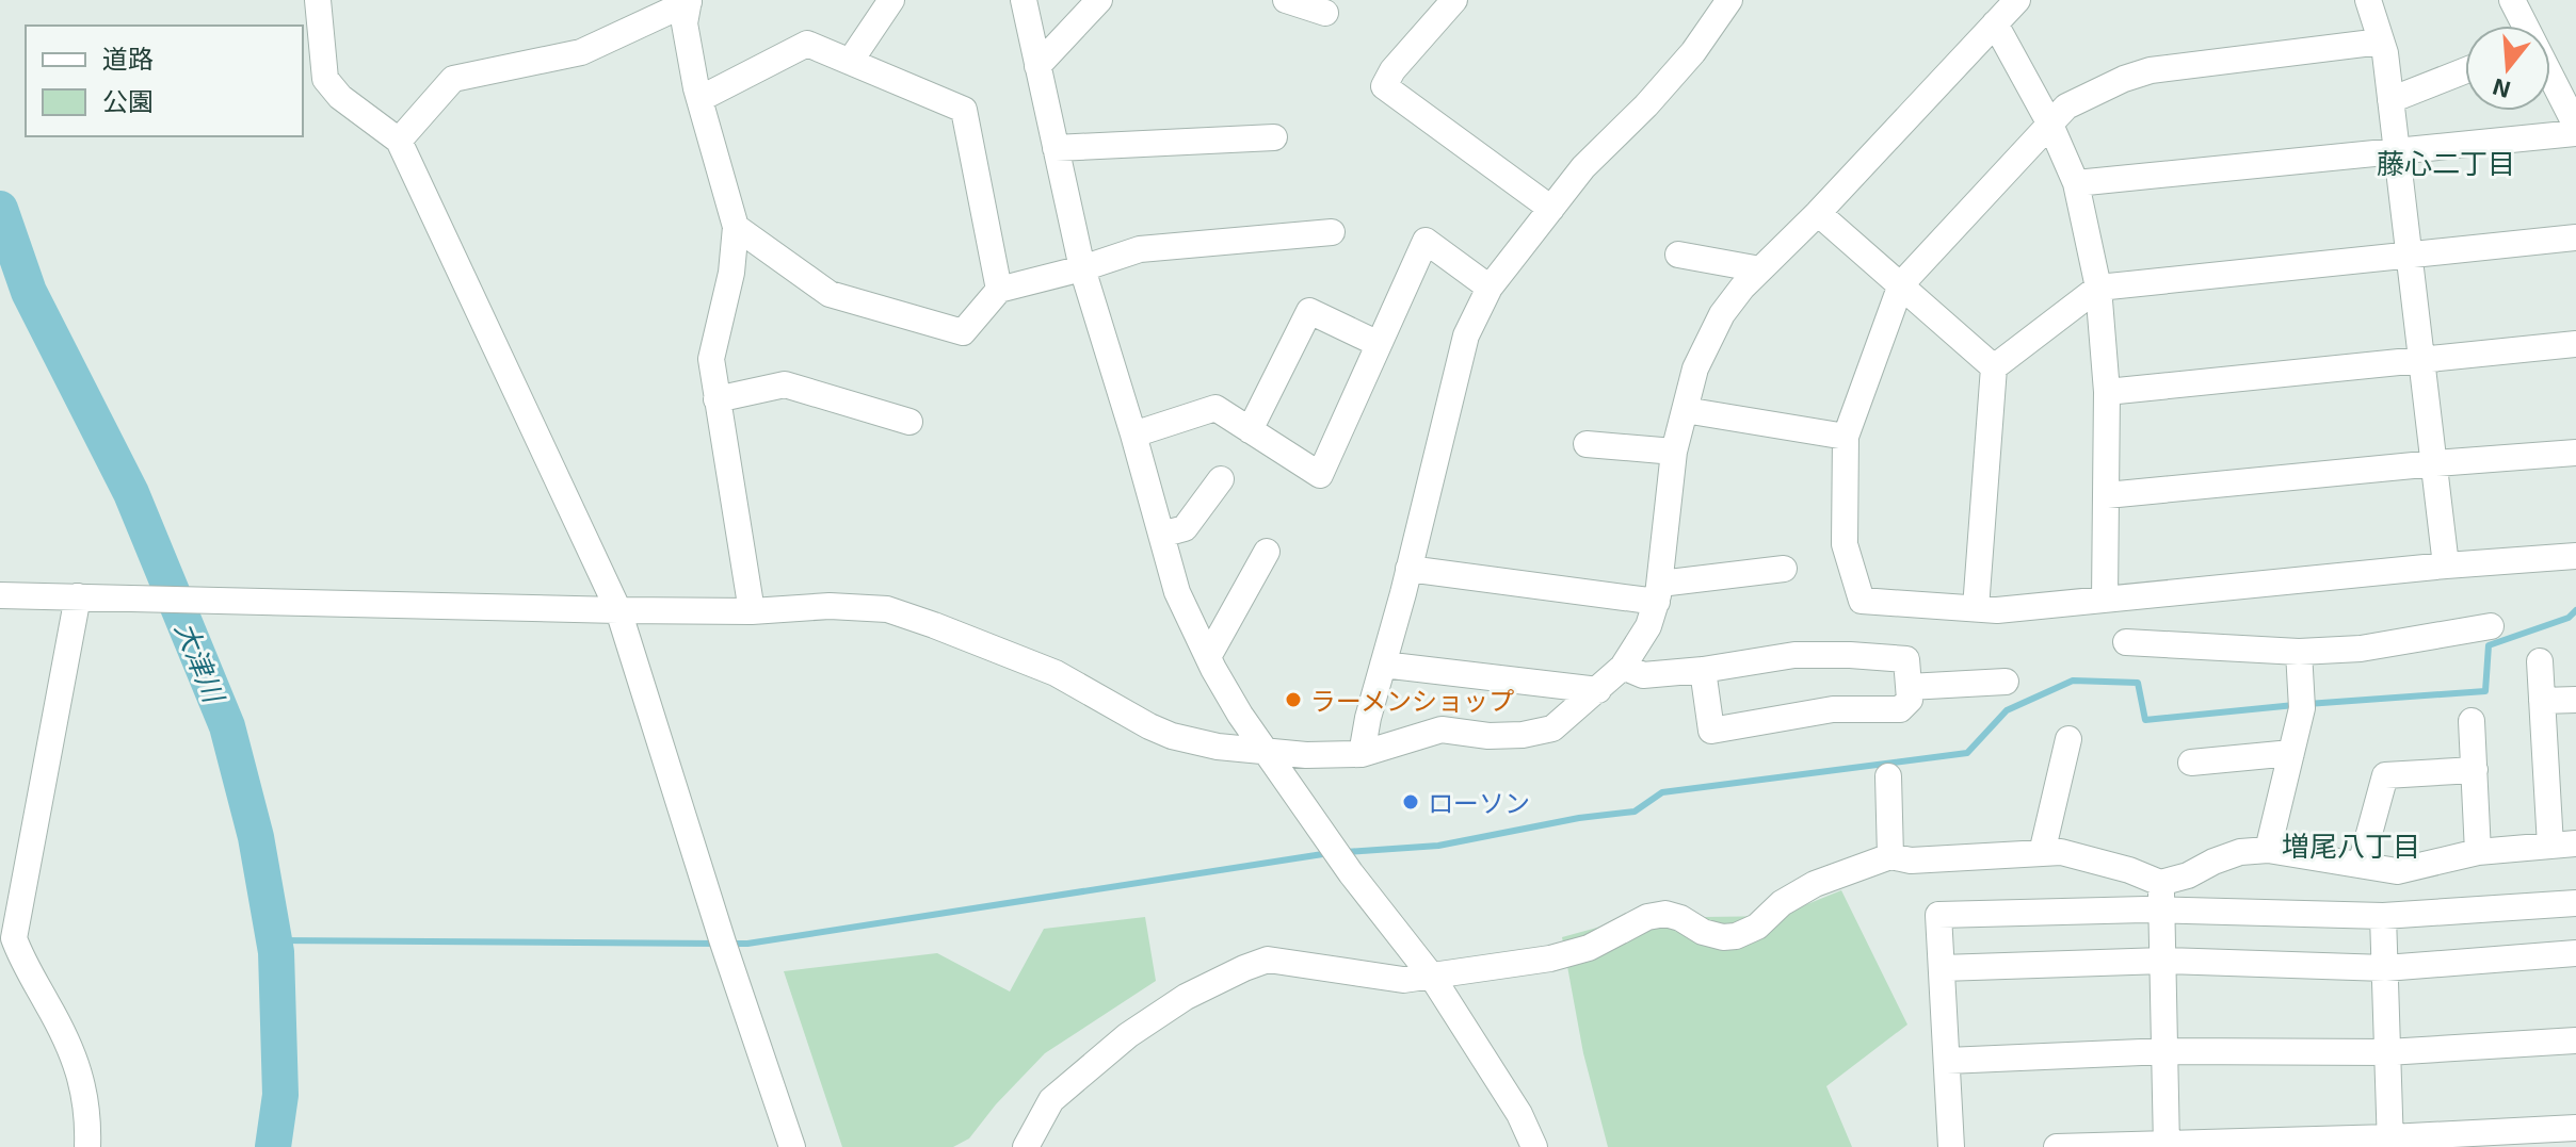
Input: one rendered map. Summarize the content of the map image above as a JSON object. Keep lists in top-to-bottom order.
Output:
{
  "districts": ["藤心二丁目", "増尾八丁目"],
  "water": ["大津川"],
  "places": ["ラーメンショップ", "ローソン"],
  "legend": ["道路", "公園"],
  "north": "bottom"
}
